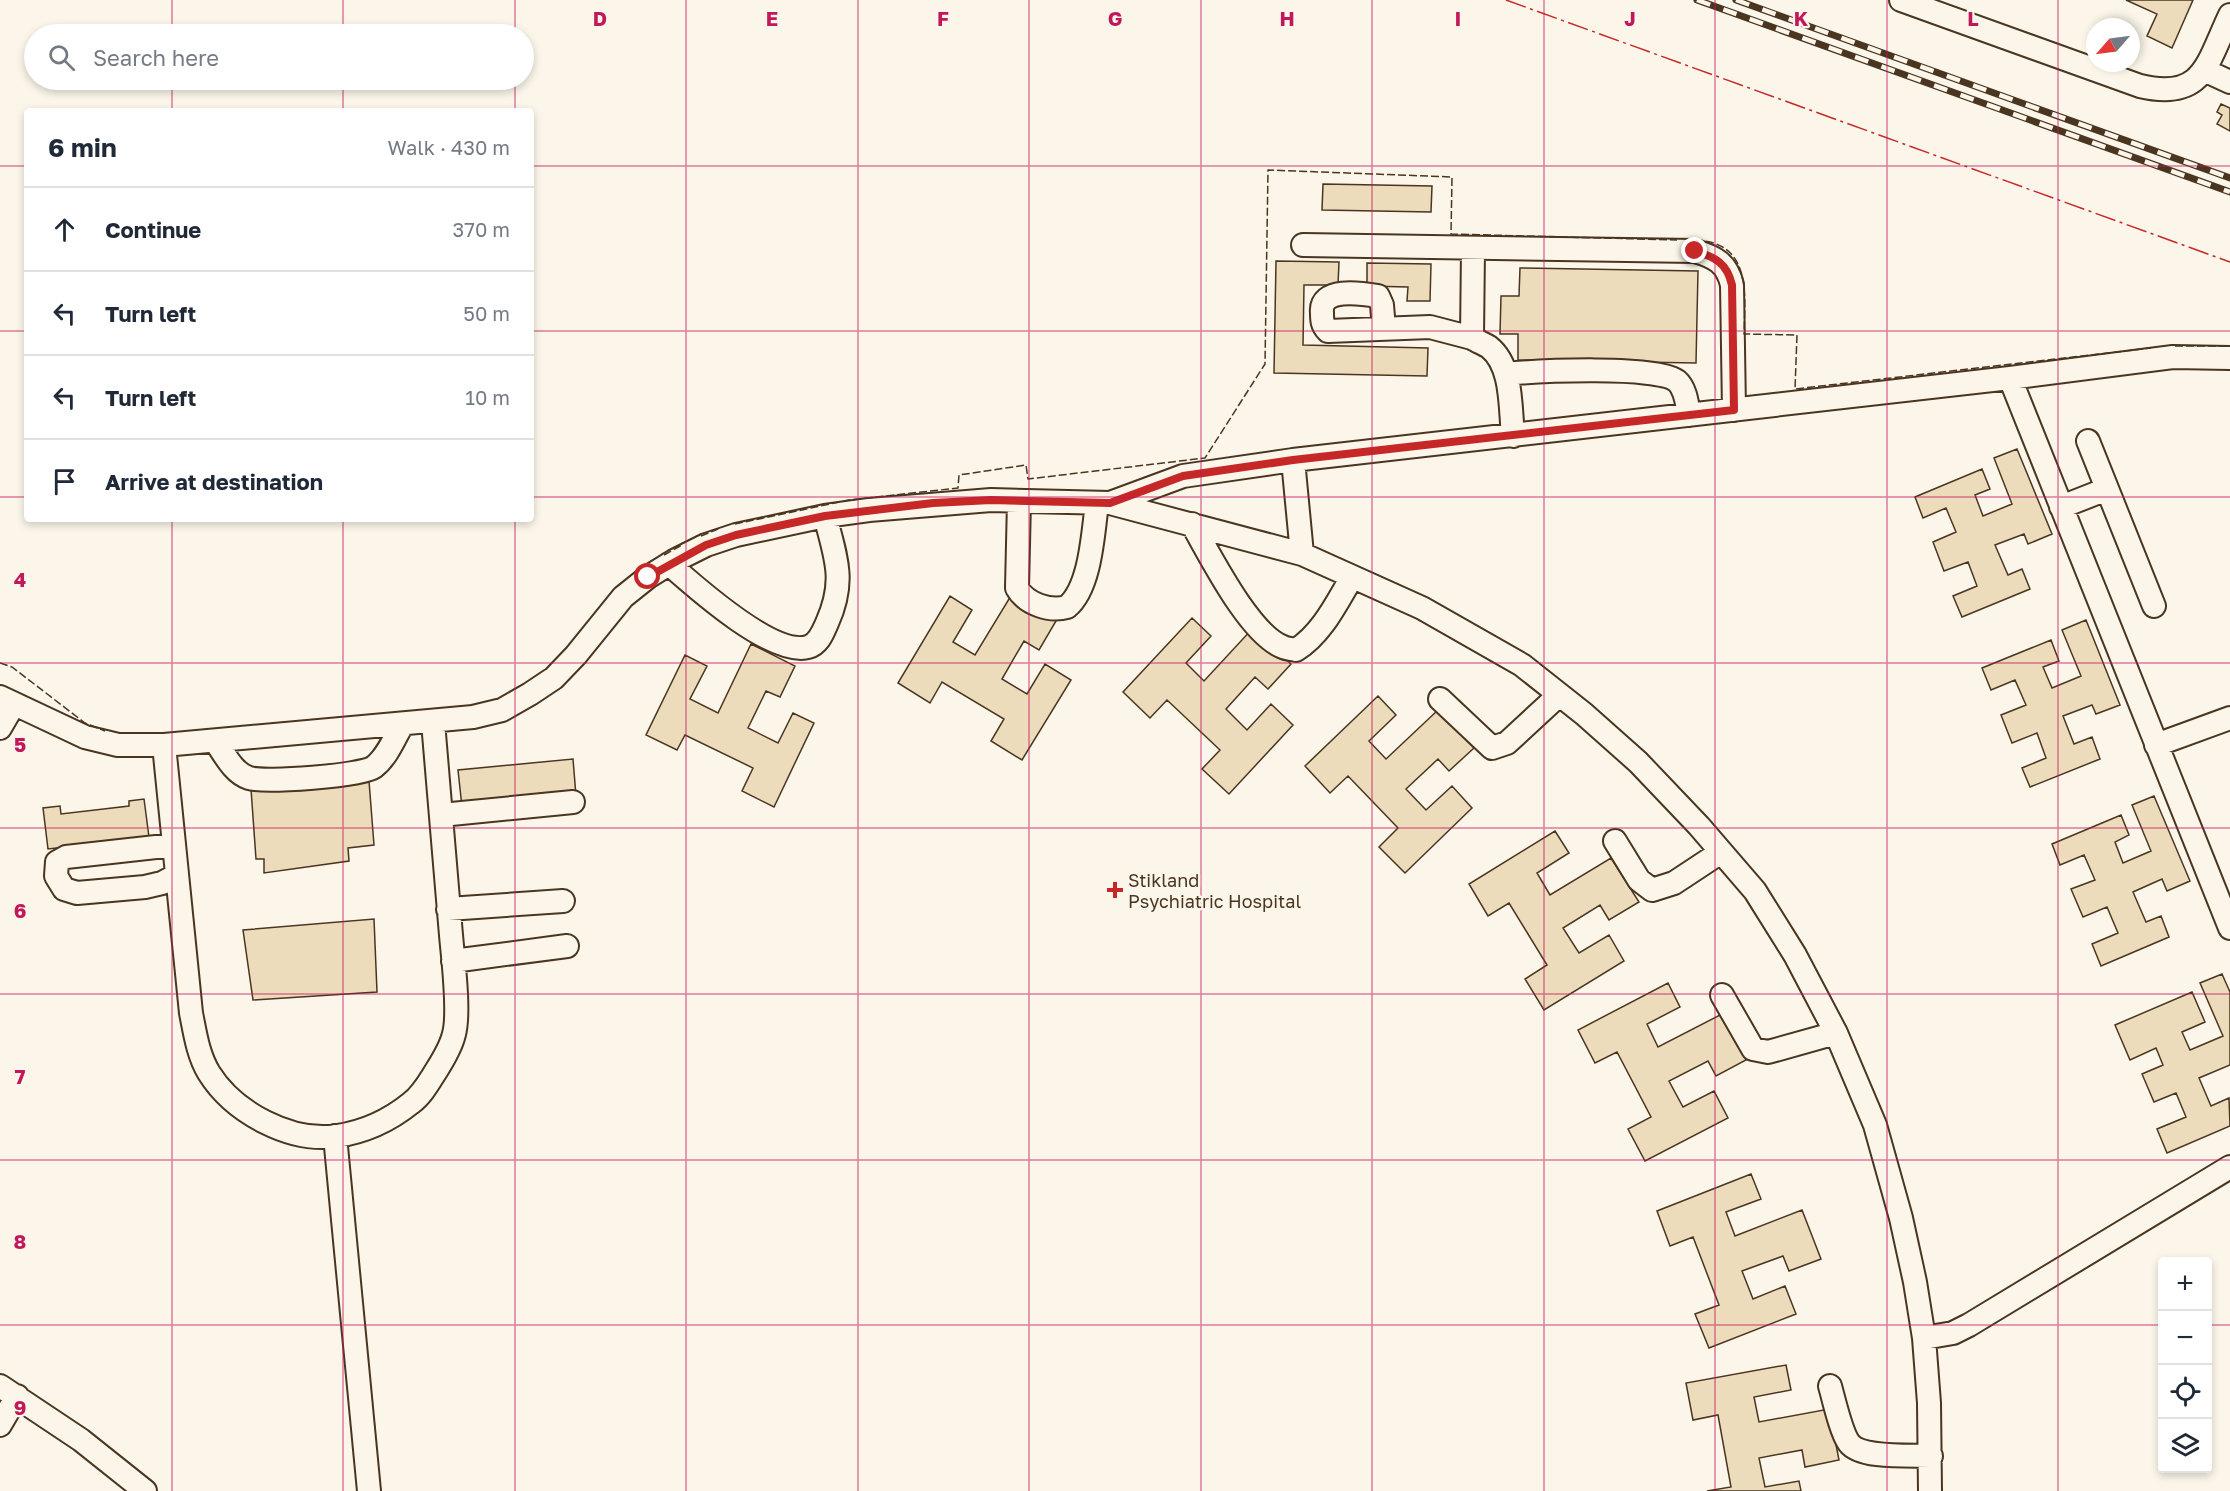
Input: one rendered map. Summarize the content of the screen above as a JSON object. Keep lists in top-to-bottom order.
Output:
{
  "places": {
    "health": ["Stikland Psychiatric Hospital"]
  },
  "north": "bottom left",
  "page": {
    "search": "Search here",
    "heading": ["6 min", "Walk · 430 m"],
    "list": [
      ["Continue", "370 m"],
      ["Turn left", "50 m"],
      ["Turn left", "10 m"],
      "Arrive at destination"
    ],
    "map_buttons": ["+", "−"]
  },
  "grid": {
    "columns": [
      "D",
      "E",
      "F",
      "G",
      "H",
      "I",
      "J",
      "K",
      "L"
    ],
    "rows": [
      "4",
      "5",
      "6",
      "7",
      "8",
      "9"
    ]
  }
}
